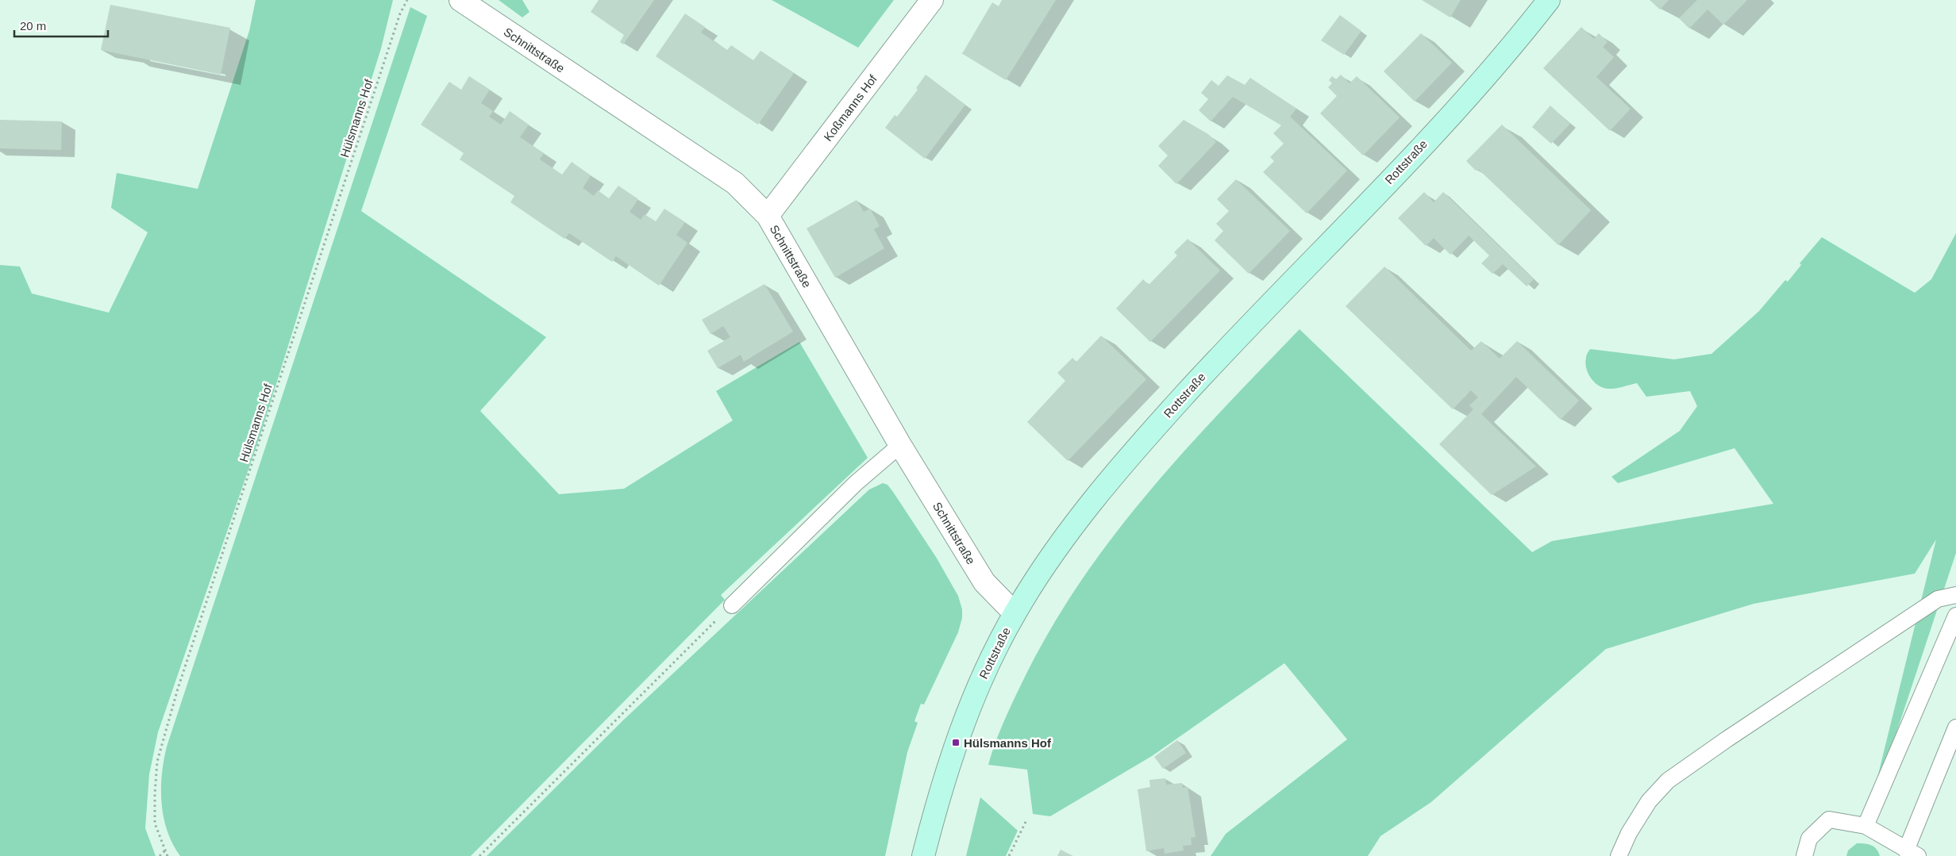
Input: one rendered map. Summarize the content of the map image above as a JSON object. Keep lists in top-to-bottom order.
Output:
{
  "streets": {
    "street": ["Schnittstraße", "Koßmanns Hof", "Rottstraße"],
    "path": ["Hülsmanns Hof"]
  },
  "crossings": [
    ["Schnittstraße", "Koßmanns Hof"],
    ["Schnittstraße", "Rottstraße"]
  ],
  "places": {
    "transit": ["Hülsmanns Hof"]
  },
  "scale_bar": "20 m"
}
